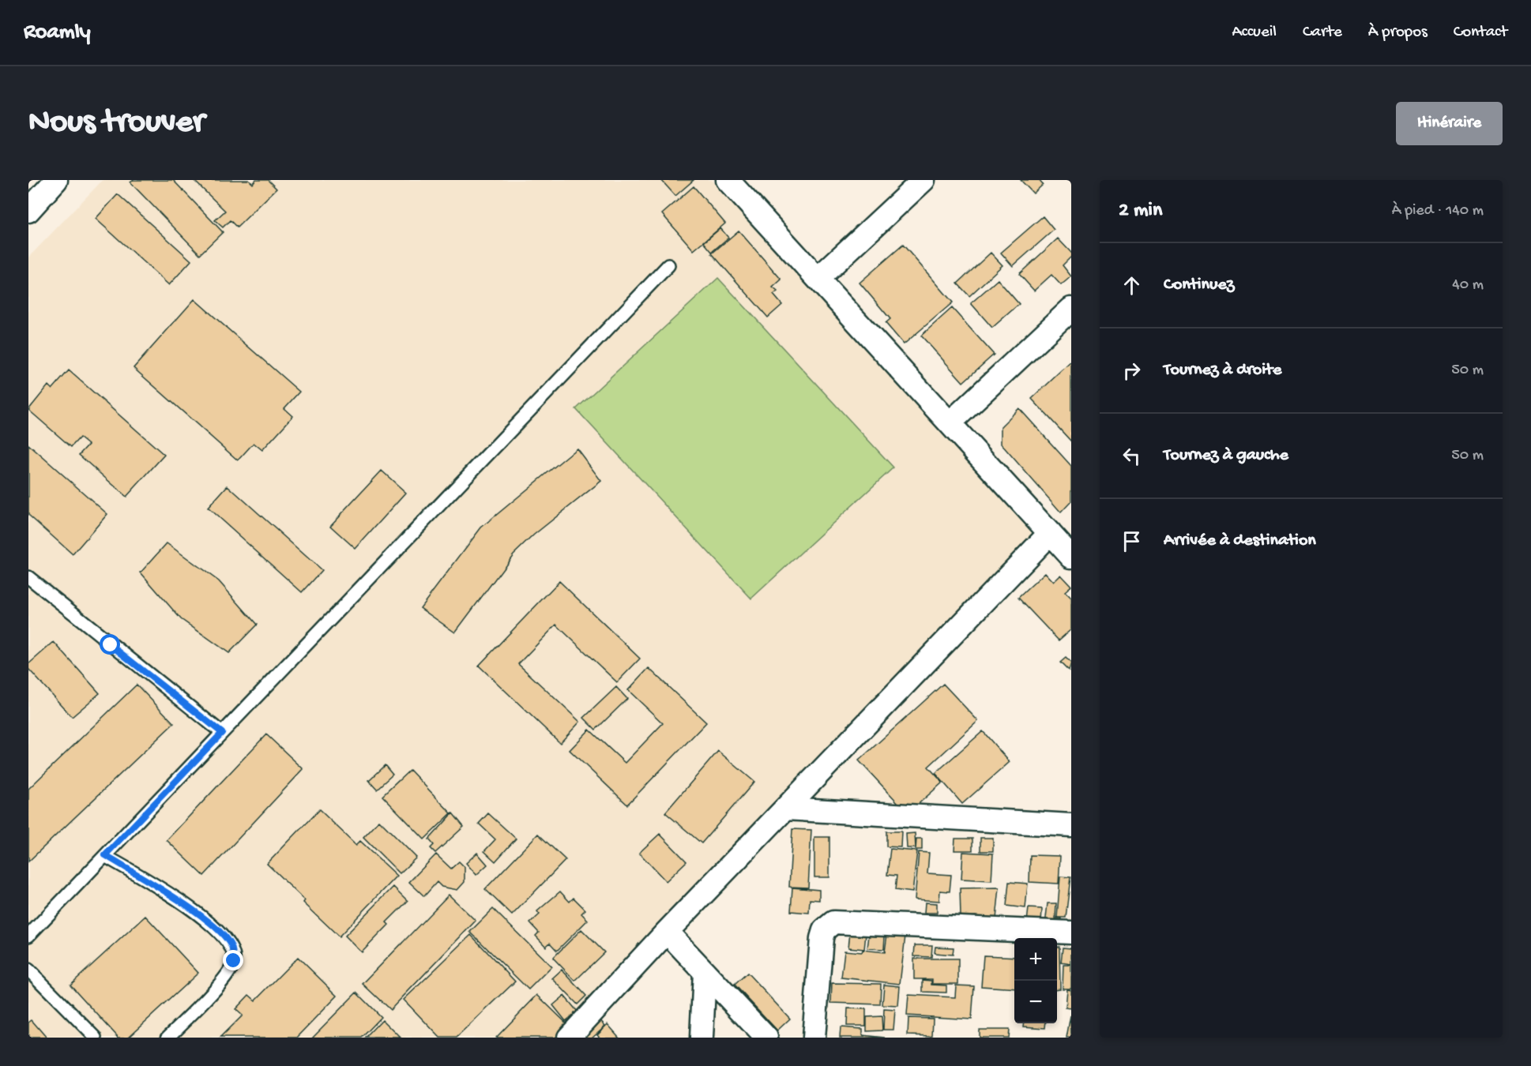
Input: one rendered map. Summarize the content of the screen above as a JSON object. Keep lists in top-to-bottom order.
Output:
{
  "page": {
    "header": "Roamly",
    "nav": [
      "Accueil",
      "Carte",
      "À propos",
      "Contact"
    ],
    "buttons": "Itinéraire",
    "title": "Nous trouver",
    "heading": ["2 min", "À pied · 140 m"],
    "list": [
      ["Continuez", "40 m"],
      ["Tournez à droite", "50 m"],
      ["Tournez à gauche", "50 m"],
      "Arrivée à destination"
    ],
    "map_buttons": ["+", "−"]
  }
}
